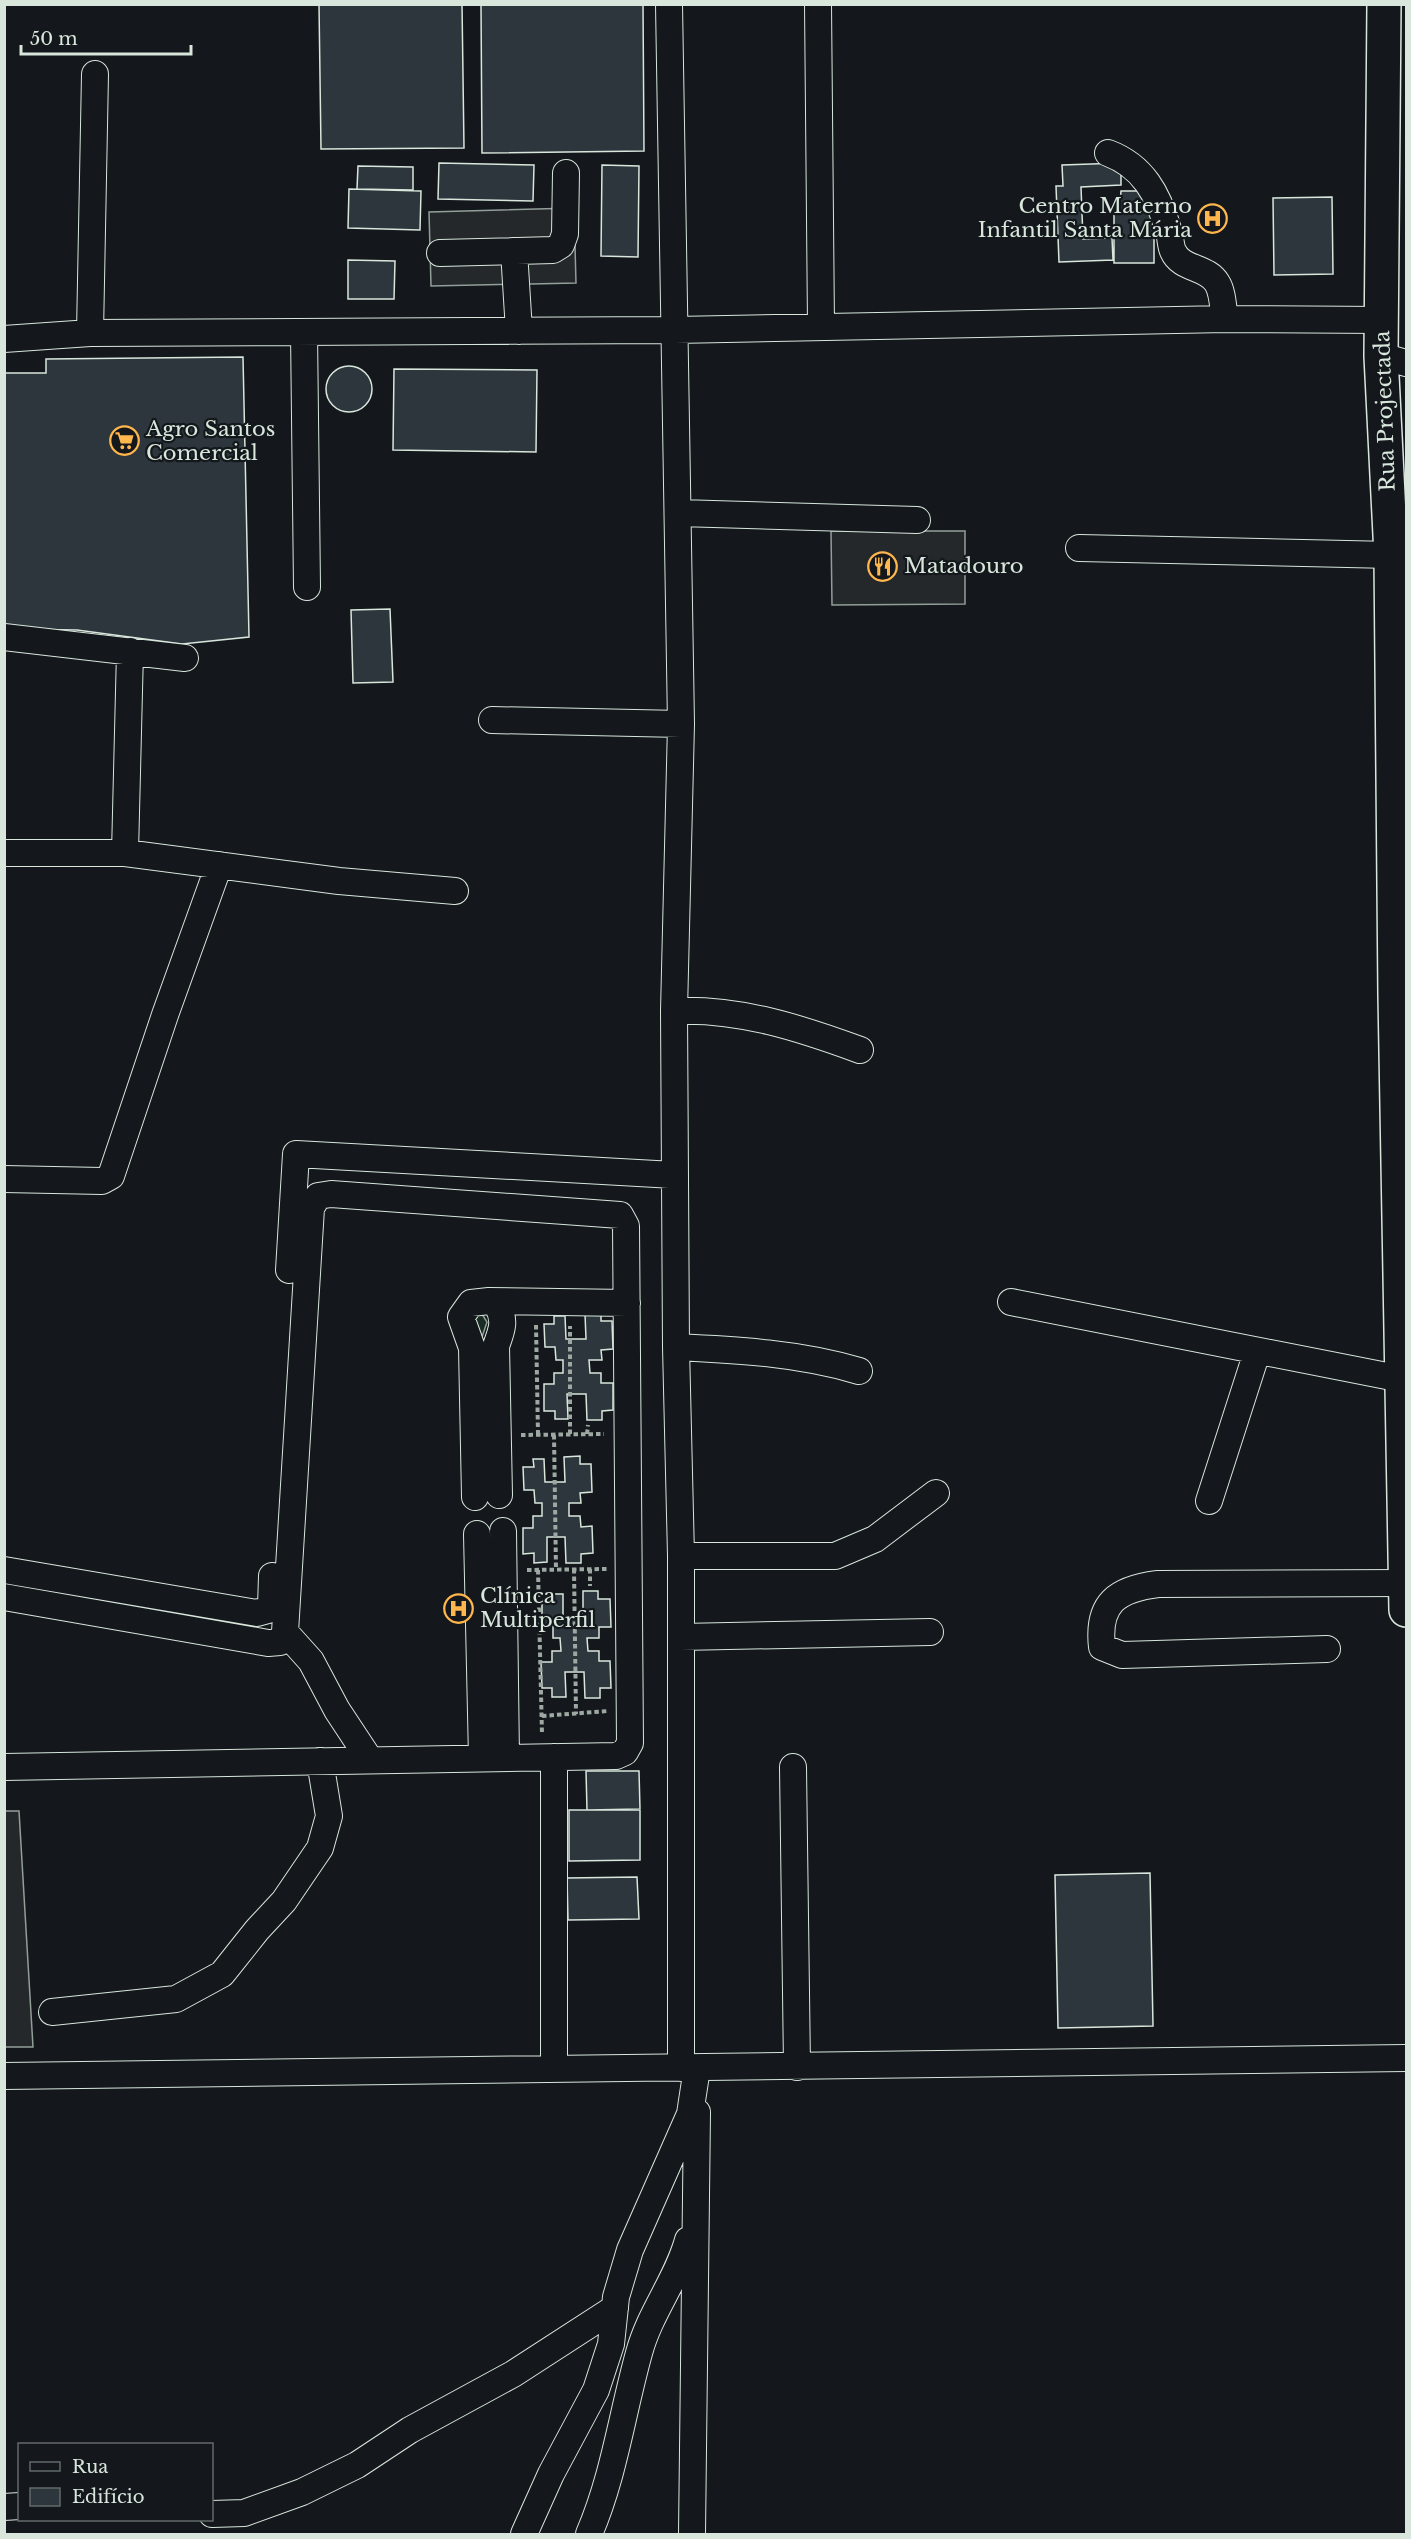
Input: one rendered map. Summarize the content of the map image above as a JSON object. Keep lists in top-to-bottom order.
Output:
{
  "streets": {
    "main road": ["Rua Projectada"]
  },
  "places": {
    "hospital": ["Centro Materno Infantil Santa Mária", "Clínica Multiperfil"],
    "supermarket": ["Agro Santos Comercial"],
    "restaurant": ["Matadouro"]
  },
  "legend": ["Rua", "Edifício"],
  "scale_bar": "50 m"
}
